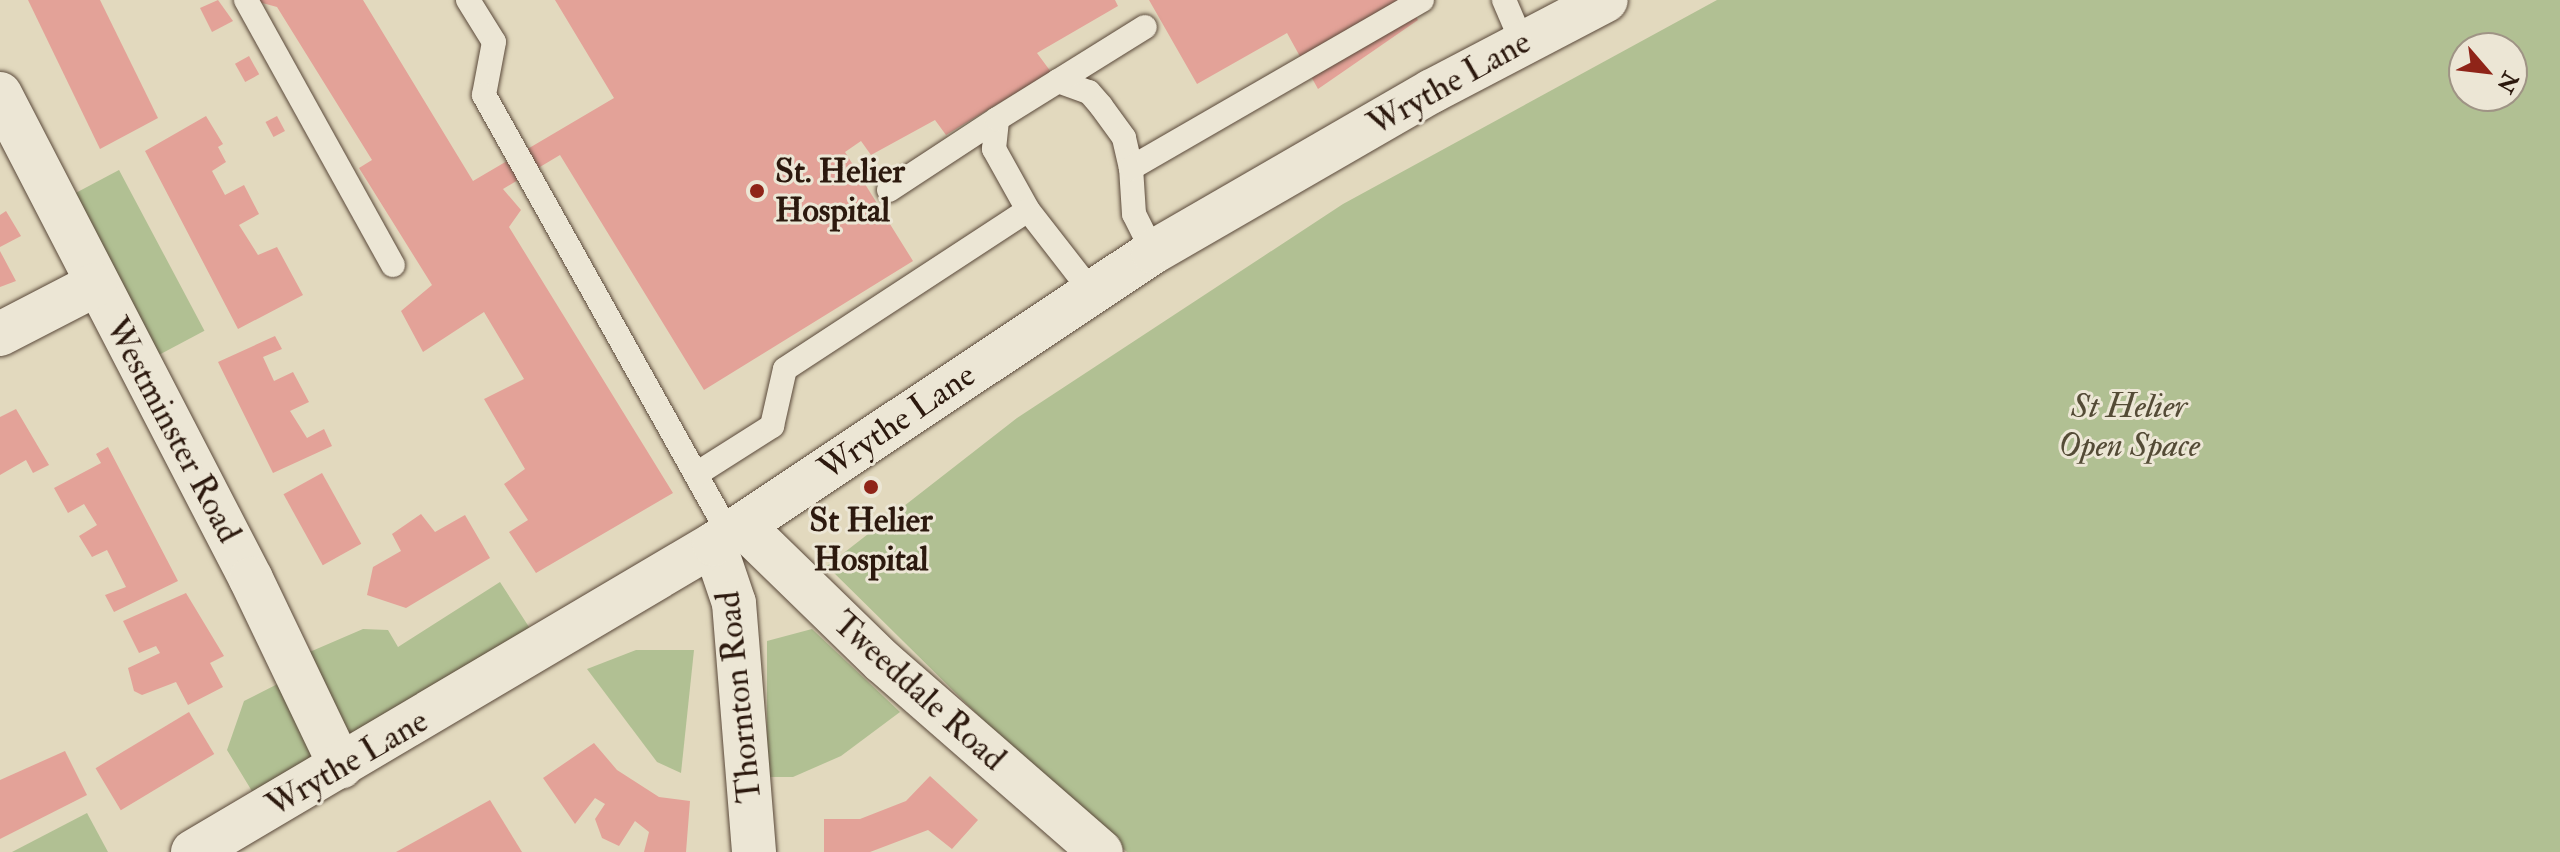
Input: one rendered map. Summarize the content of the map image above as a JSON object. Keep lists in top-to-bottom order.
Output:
{
  "streets": {
    "street": [
      "Wrythe Lane",
      "Westminster Road",
      "Tweeddale Road",
      "Thornton Road"
    ]
  },
  "crossings": [
    ["Wrythe Lane", "Westminster Road"],
    ["Wrythe Lane", "Tweeddale Road"],
    ["Wrythe Lane", "Thornton Road"],
    ["Tweeddale Road", "Thornton Road"]
  ],
  "parks": ["St Helier Open Space"],
  "places": ["St. Helier Hospital", "St Helier Hospital"],
  "north": "bottom right"
}
